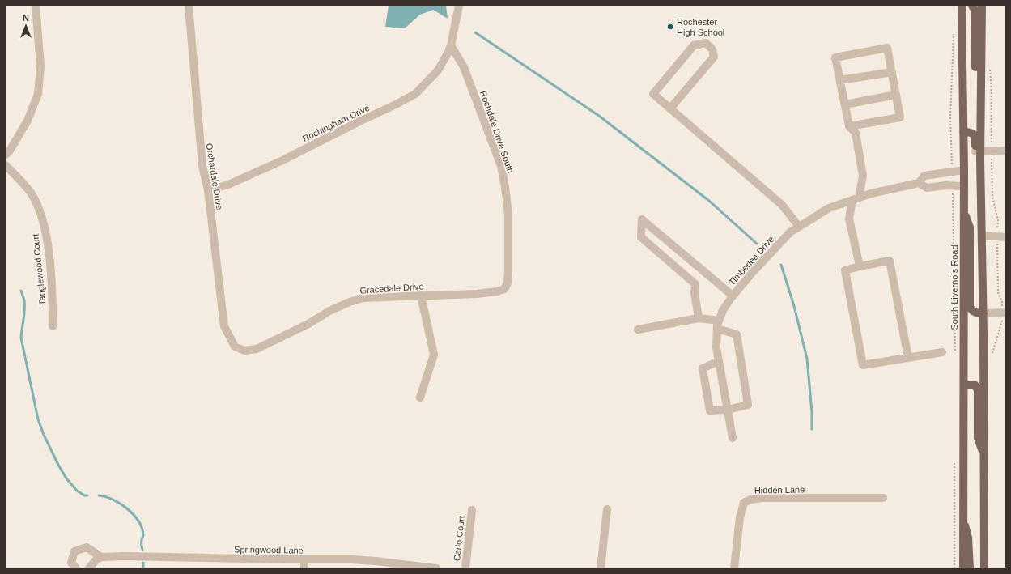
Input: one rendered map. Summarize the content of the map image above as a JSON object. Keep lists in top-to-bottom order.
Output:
{
  "streets": {
    "main road": ["South Livernois Road"],
    "street": [
      "Rochingham Drive",
      "Rochdale Drive South",
      "Orchardale Drive",
      "Timberlea Drive",
      "Tanglewood Court",
      "Gracedale Drive",
      "Hidden Lane",
      "Carlo Court",
      "Springwood Lane"
    ]
  },
  "crossings": [
    ["Rochingham Drive", "Rochdale Drive South"],
    ["Rochingham Drive", "Orchardale Drive"],
    ["Rochdale Drive South", "Gracedale Drive"],
    ["Orchardale Drive", "Gracedale Drive"],
    ["Timberlea Drive", "South Livernois Road"]
  ],
  "places": ["Rochester High School"],
  "north": "top"
}
